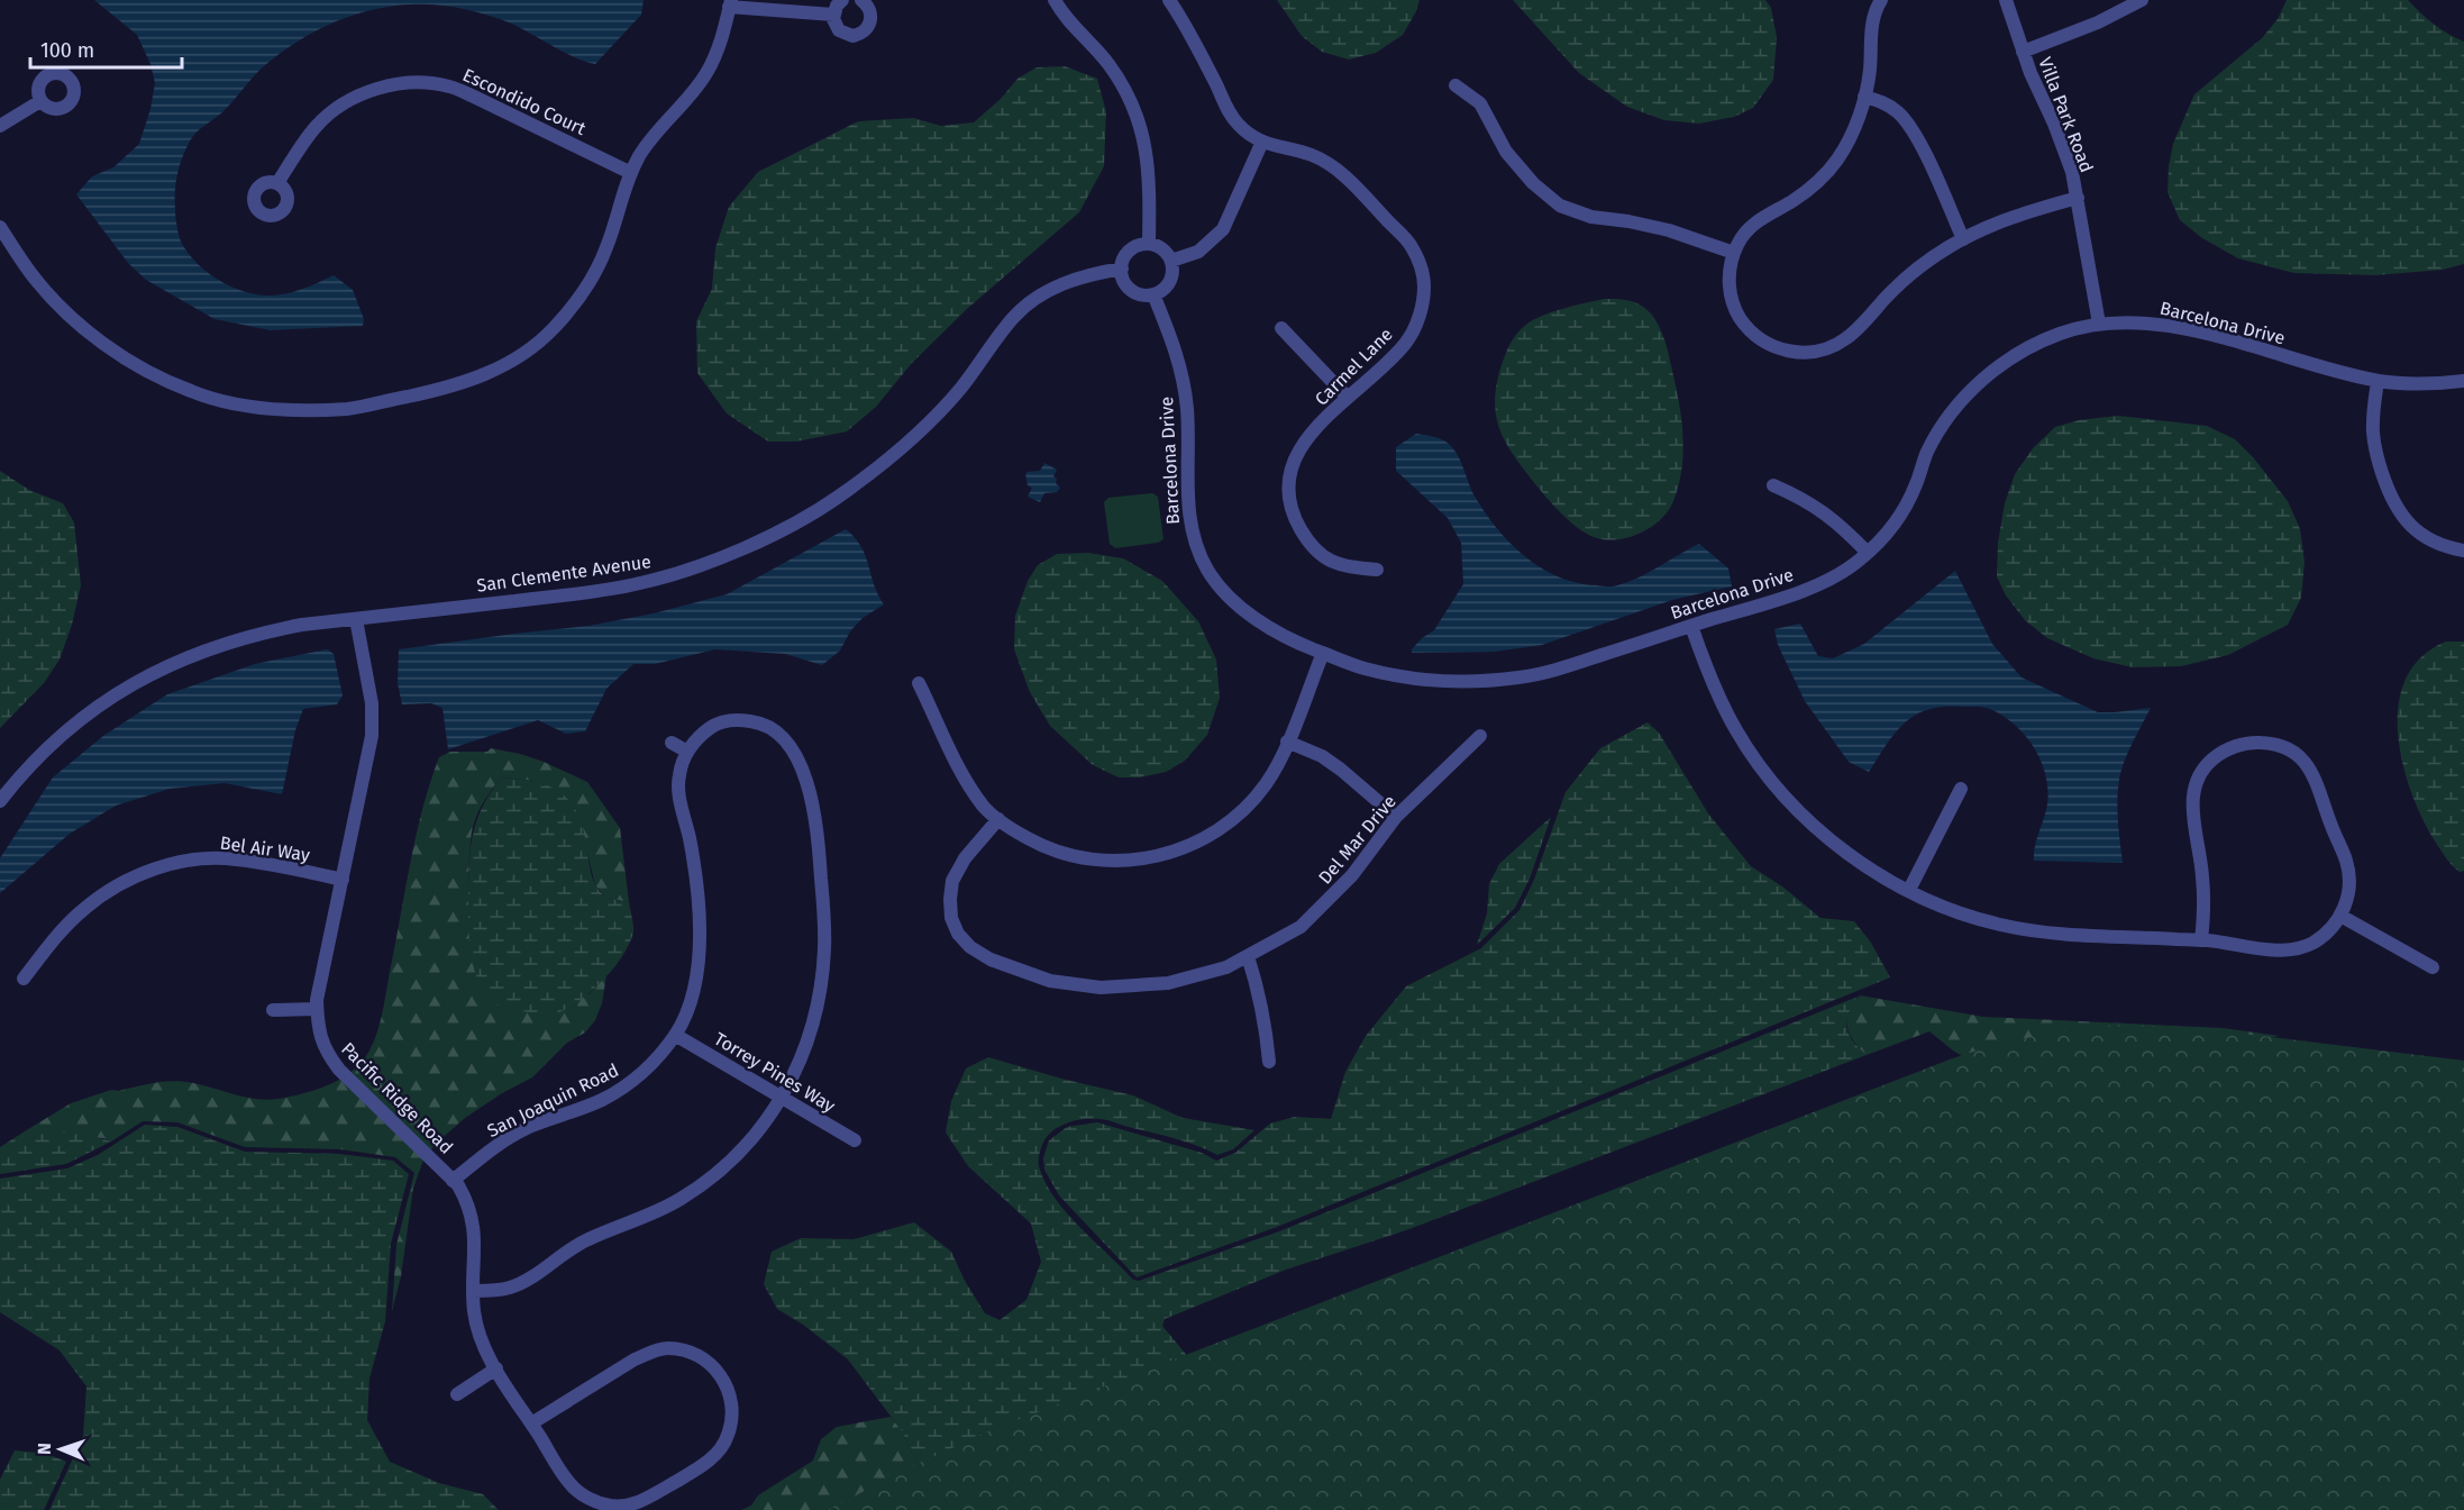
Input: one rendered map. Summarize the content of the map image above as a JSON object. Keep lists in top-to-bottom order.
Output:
{
  "streets": {
    "street": [
      "Escondido Court",
      "Villa Park Road",
      "Barcelona Drive",
      "Carmel Lane",
      "San Clemente Avenue",
      "Del Mar Drive",
      "Bel Air Way",
      "Torrey Pines Way",
      "Pacific Ridge Road",
      "San Joaquin Road"
    ]
  },
  "crossings": [
    ["Villa Park Road", "Barcelona Drive"],
    ["Barcelona Drive", "San Clemente Avenue"],
    ["San Clemente Avenue", "Pacific Ridge Road"],
    ["Bel Air Way", "Pacific Ridge Road"],
    ["Torrey Pines Way", "San Joaquin Road"],
    ["Pacific Ridge Road", "San Joaquin Road"]
  ],
  "scale_bar": "100 m",
  "north": "left"
}
